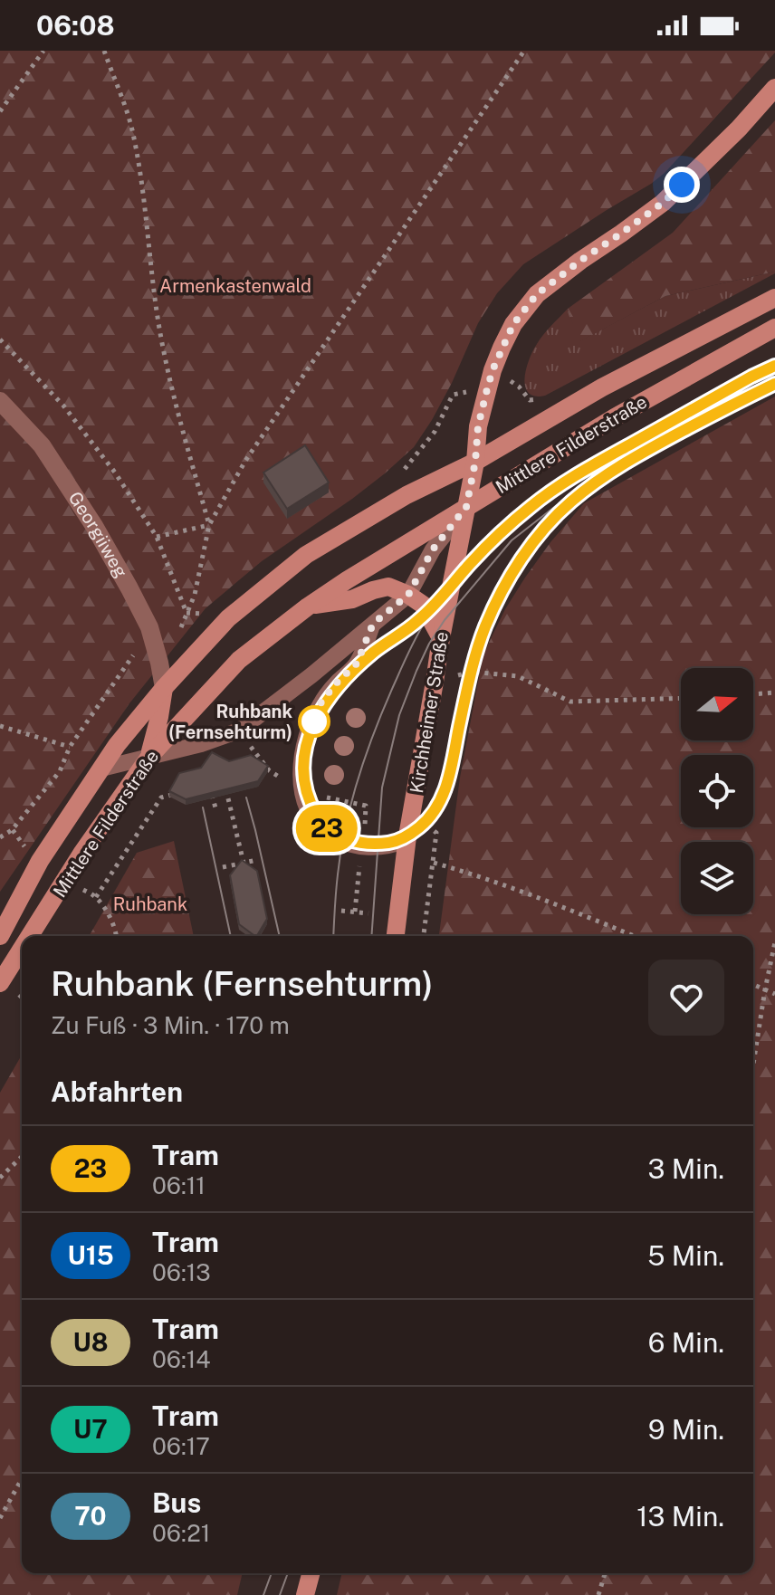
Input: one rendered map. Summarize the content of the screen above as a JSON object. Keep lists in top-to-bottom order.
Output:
{
  "streets": {
    "main road": ["Mittlere Filderstraße", "Kirchheimer Straße"],
    "street": ["Georgiiweg"]
  },
  "crossings": [
    ["Mittlere Filderstraße", "Georgiiweg"],
    ["Mittlere Filderstraße", "Kirchheimer Straße"]
  ],
  "parks": ["Armenkastenwald", "Ruhbank"],
  "places": ["Ruhbank (Fernsehturm)"],
  "lines": ["tram line 23"],
  "north": "right",
  "page": {
    "status": "06:08",
    "on_map": "23",
    "heading": [
      ["Ruhbank (Fernsehturm)", "Zu Fuß · 3 Min. · 170 m"],
      "Abfahrten"
    ],
    "list": [
      {
        "mark": "23",
        "name": "Tram",
        "note": "06:11",
        "value": "3 Min."
      },
      {
        "mark": "U15",
        "name": "Tram",
        "note": "06:13",
        "value": "5 Min."
      },
      {
        "mark": "U8",
        "name": "Tram",
        "note": "06:14",
        "value": "6 Min."
      },
      {
        "mark": "U7",
        "name": "Tram",
        "note": "06:17",
        "value": "9 Min."
      },
      {
        "mark": "70",
        "name": "Bus",
        "note": "06:21",
        "value": "13 Min."
      }
    ]
  }
}
